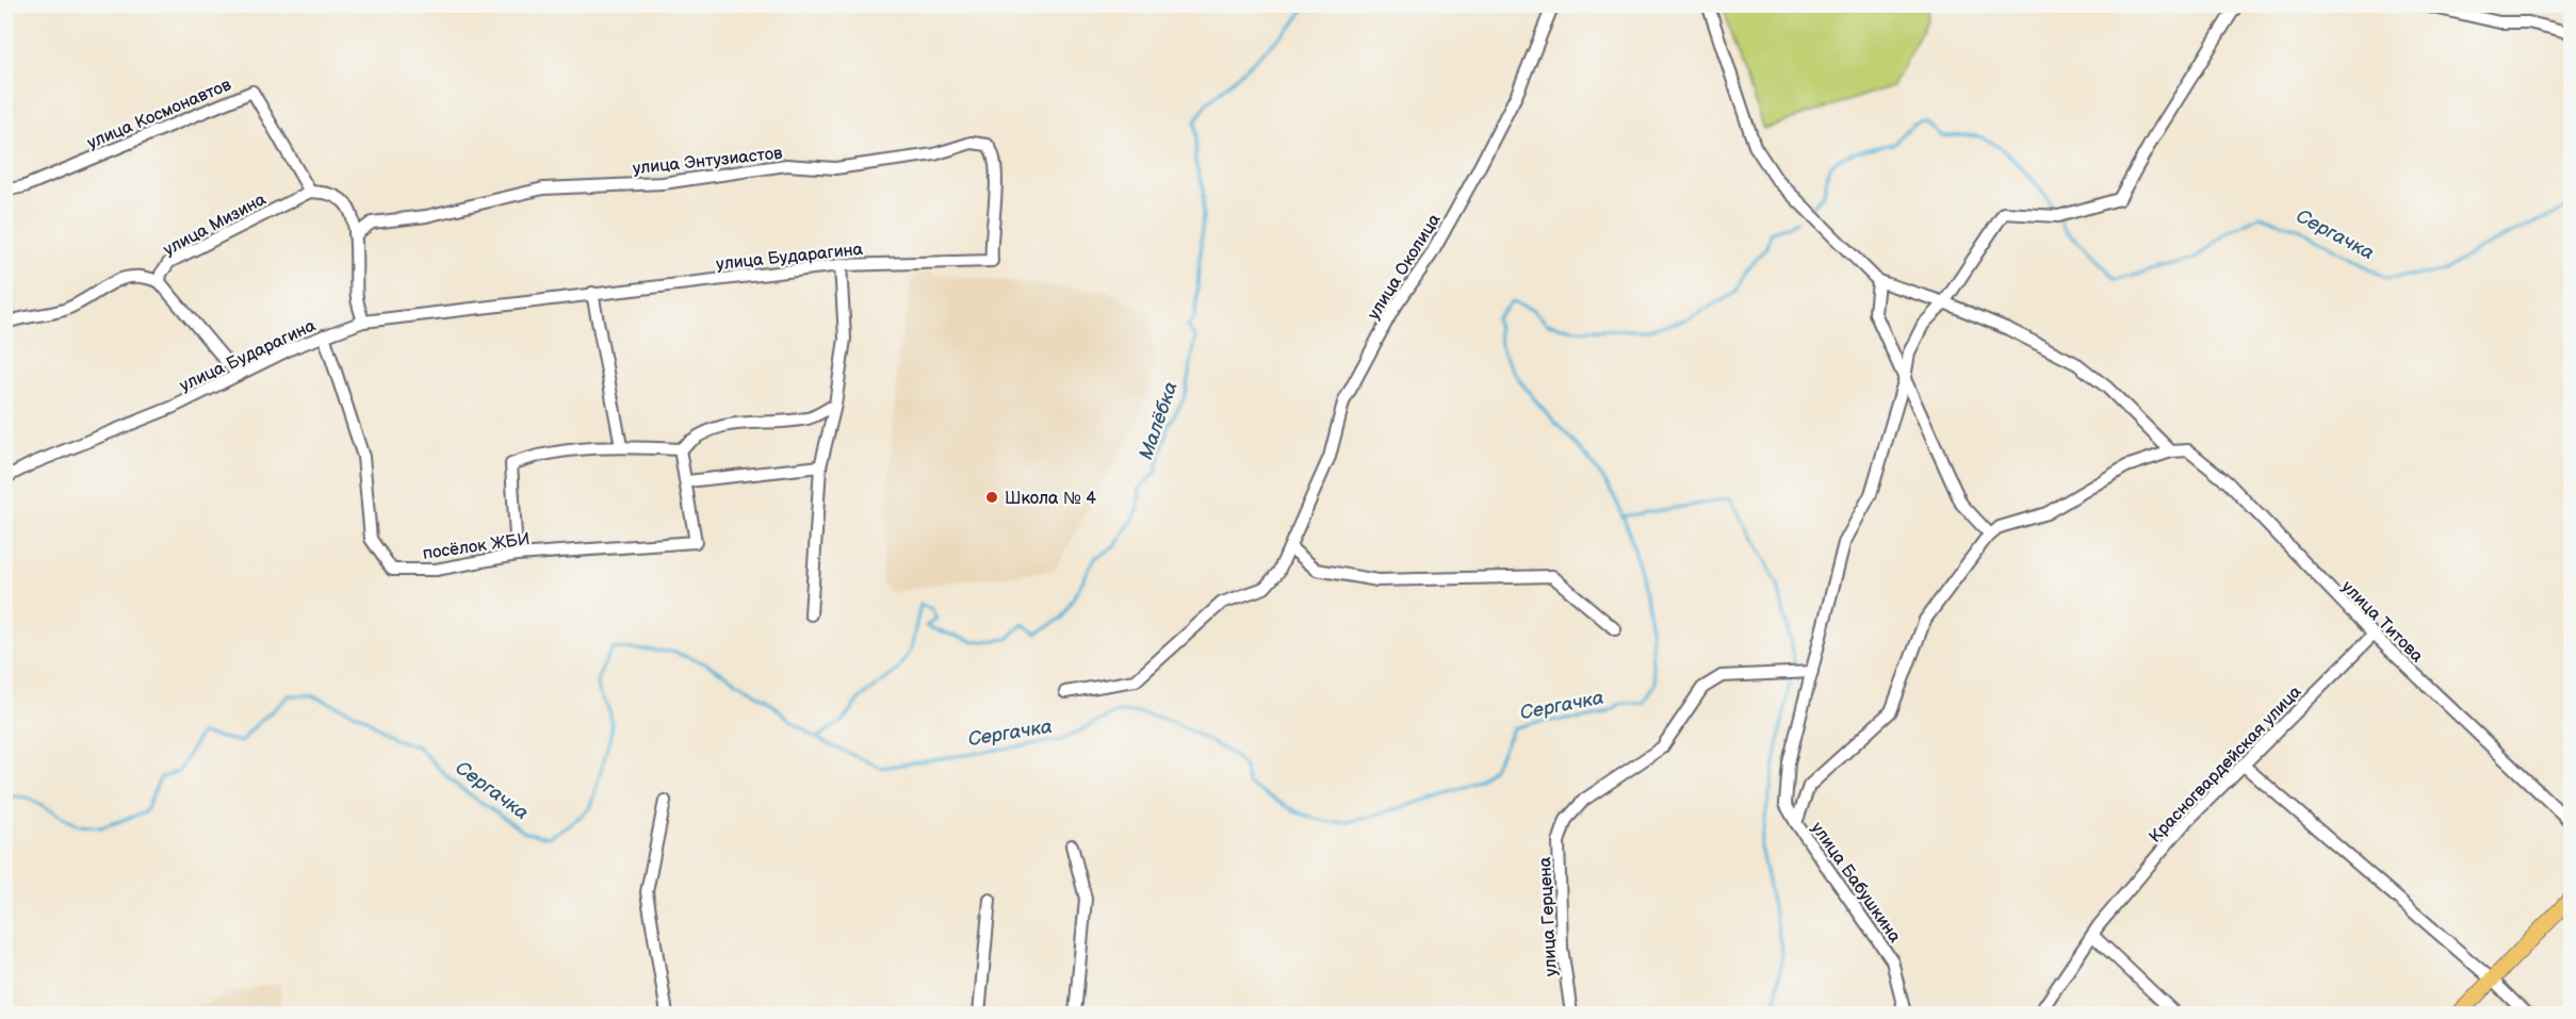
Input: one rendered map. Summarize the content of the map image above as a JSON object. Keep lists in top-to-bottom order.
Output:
{
  "streets": {
    "street": [
      "улица Космонавтов",
      "улица Энтузиастов",
      "улица Мизина",
      "улица Бударагина",
      "улица Околица",
      "посёлок ЖБИ",
      "улица Титова",
      "Красногвардейская улица",
      "улица Бабушкина",
      "улица Герцена"
    ]
  },
  "crossings": [
    ["улица Космонавтов", "улица Мизина"],
    ["улица Энтузиастов", "улица Бударагина"],
    ["улица Бударагина", "посёлок ЖБИ"],
    ["улица Титова", "Красногвардейская улица"],
    ["улица Титова", "улица Бабушкина"]
  ],
  "water": ["Сергачка", "Малёбка"],
  "places": ["Школа № 4"]
}
